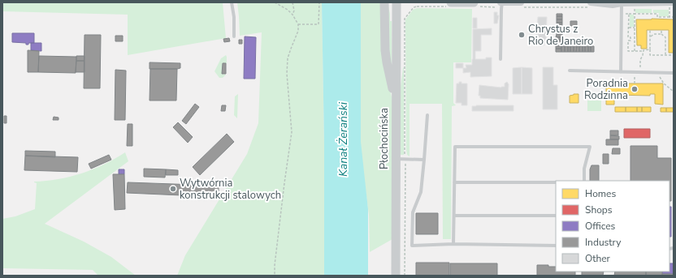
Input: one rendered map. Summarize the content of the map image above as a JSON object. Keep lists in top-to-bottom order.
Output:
{
  "streets": {
    "main road": ["Płochocińska"]
  },
  "water": ["Kanał Żerański"],
  "places": ["Chrystus z Rio de Janeiro", "Poradnia Rodzinna", "Wytwórnia konstrukcji stalowych"],
  "legend": [
    "Homes",
    "Shops",
    "Offices",
    "Industry",
    "Other"
  ]
}
